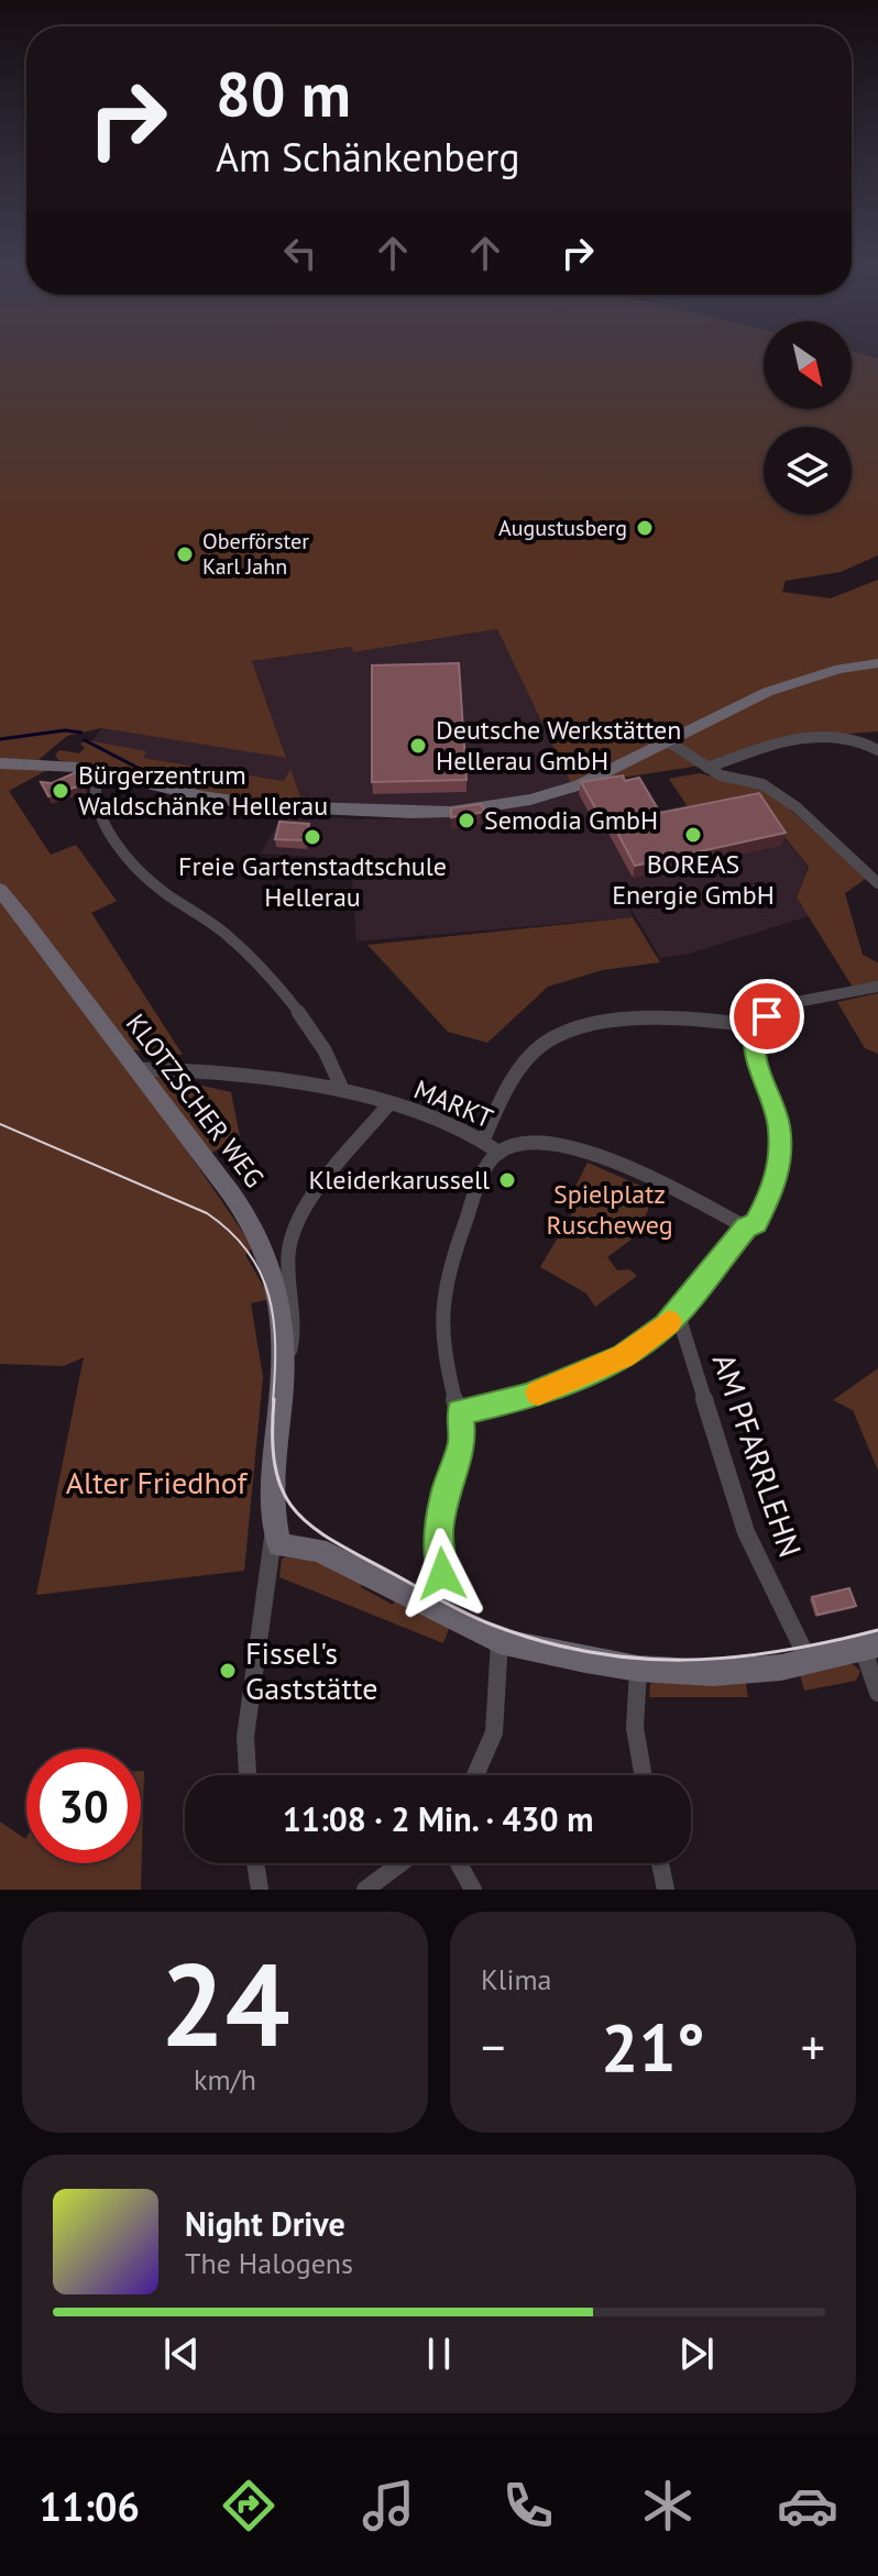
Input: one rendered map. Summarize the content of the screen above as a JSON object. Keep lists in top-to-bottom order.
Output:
{
  "streets": {
    "street": ["KLOTZSCHER WEG", "MARKT", "AM PFARRLEHN"]
  },
  "crossings": [
    ["KLOTZSCHER WEG", "MARKT"]
  ],
  "parks": ["Spielplatz Ruscheweg", "Alter Friedhof"],
  "places": [
    "Augustusberg",
    "Oberförster Karl Jahn",
    "Deutsche Werkstätten Hellerau GmbH",
    "Bürgerzentrum Waldschänke Hellerau",
    "Semodia GmbH",
    "BOREAS Energie GmbH",
    "Freie Gartenstadtschule Hellerau",
    "Kleiderkarussell",
    "Fissel's Gaststätte"
  ],
  "north": "bottom right",
  "page": {
    "turn": ["80 m", "Am Schänkenberg"],
    "limit": "30",
    "trip": "11:08 · 2 Min. · 430 m",
    "tile": [
      ["24", "km/h"],
      "Klima"
    ],
    "heat": ["−", "21°", "+"],
    "song": ["Night Drive", "The Halogens"],
    "tabs": "11:06"
  }
}
